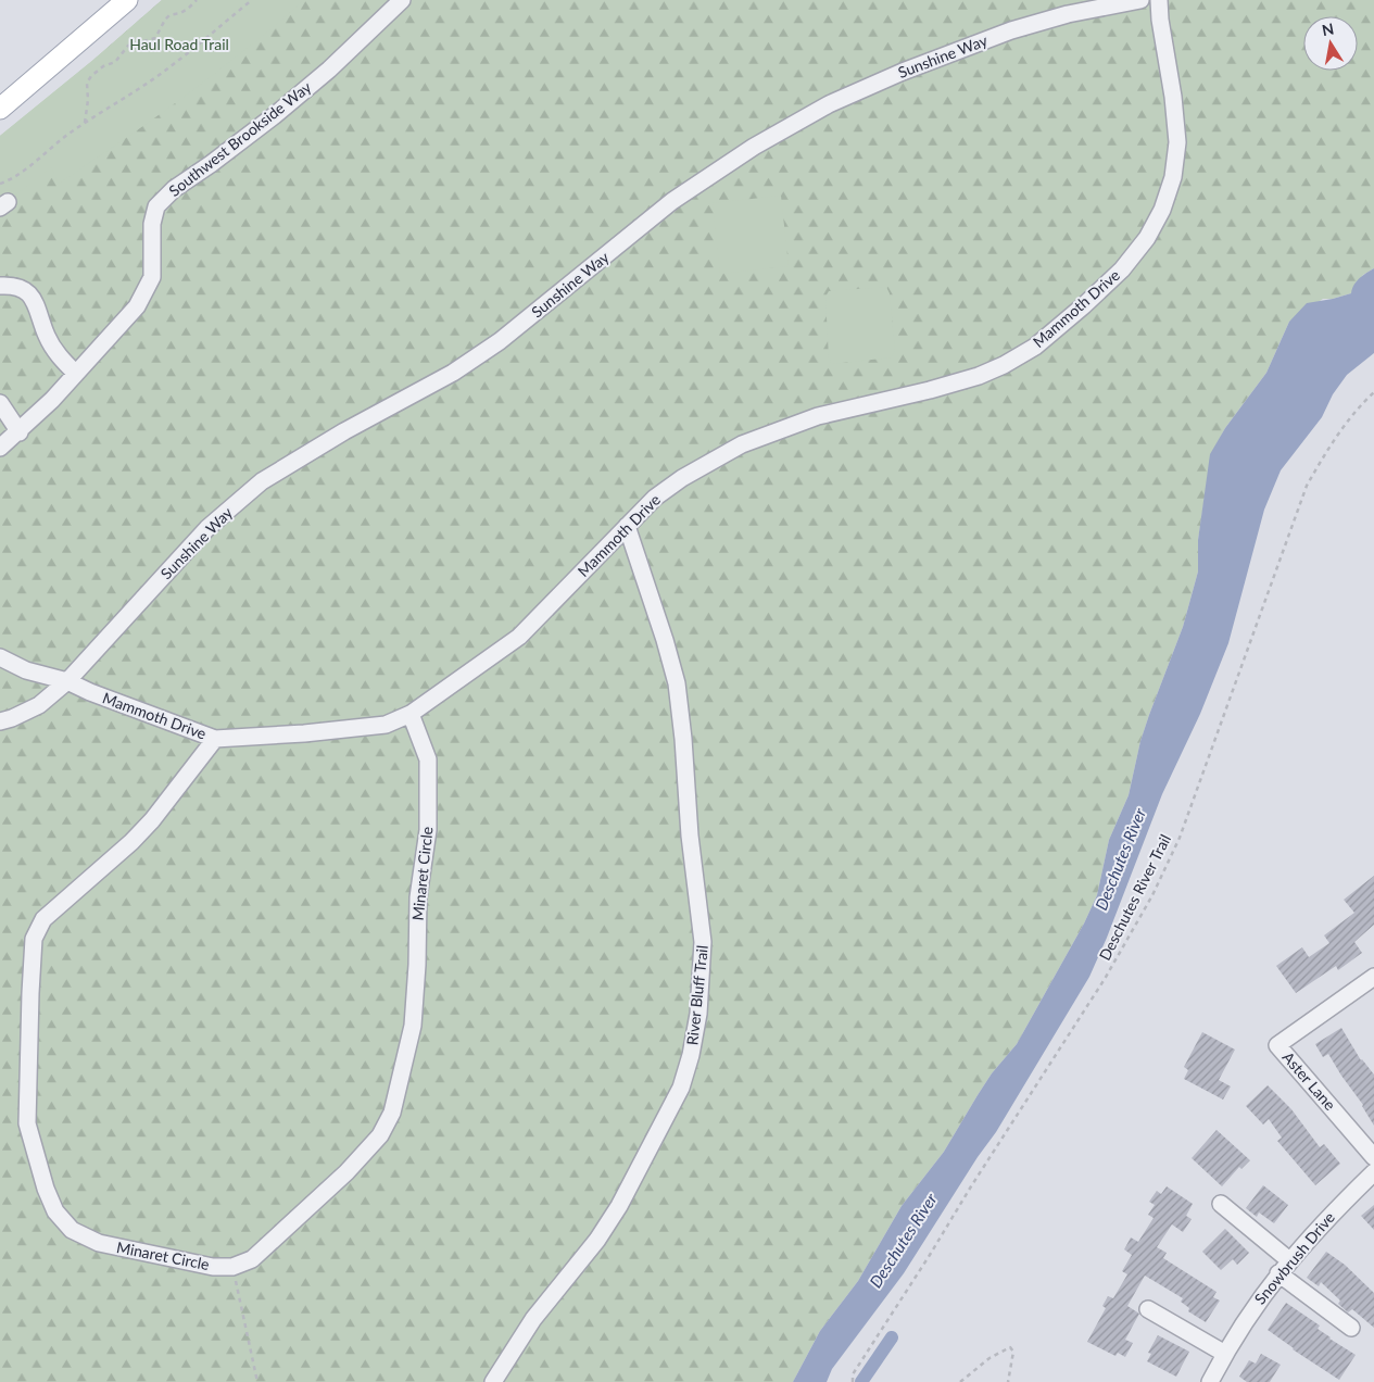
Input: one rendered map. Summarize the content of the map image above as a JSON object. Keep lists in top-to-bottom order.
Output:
{
  "streets": {
    "street": [
      "Sunshine Way",
      "Southwest Brookside Way",
      "Mammoth Drive",
      "Minaret Circle",
      "River Bluff Trail",
      "Aster Lane",
      "Snowbrush Drive"
    ],
    "path": ["Deschutes River Trail"]
  },
  "crossings": [
    ["Sunshine Way", "Mammoth Drive"],
    ["Mammoth Drive", "Minaret Circle"],
    ["Mammoth Drive", "River Bluff Trail"]
  ],
  "water": ["Deschutes River"],
  "parks": ["Haul Road Trail"],
  "north": "top"
}
